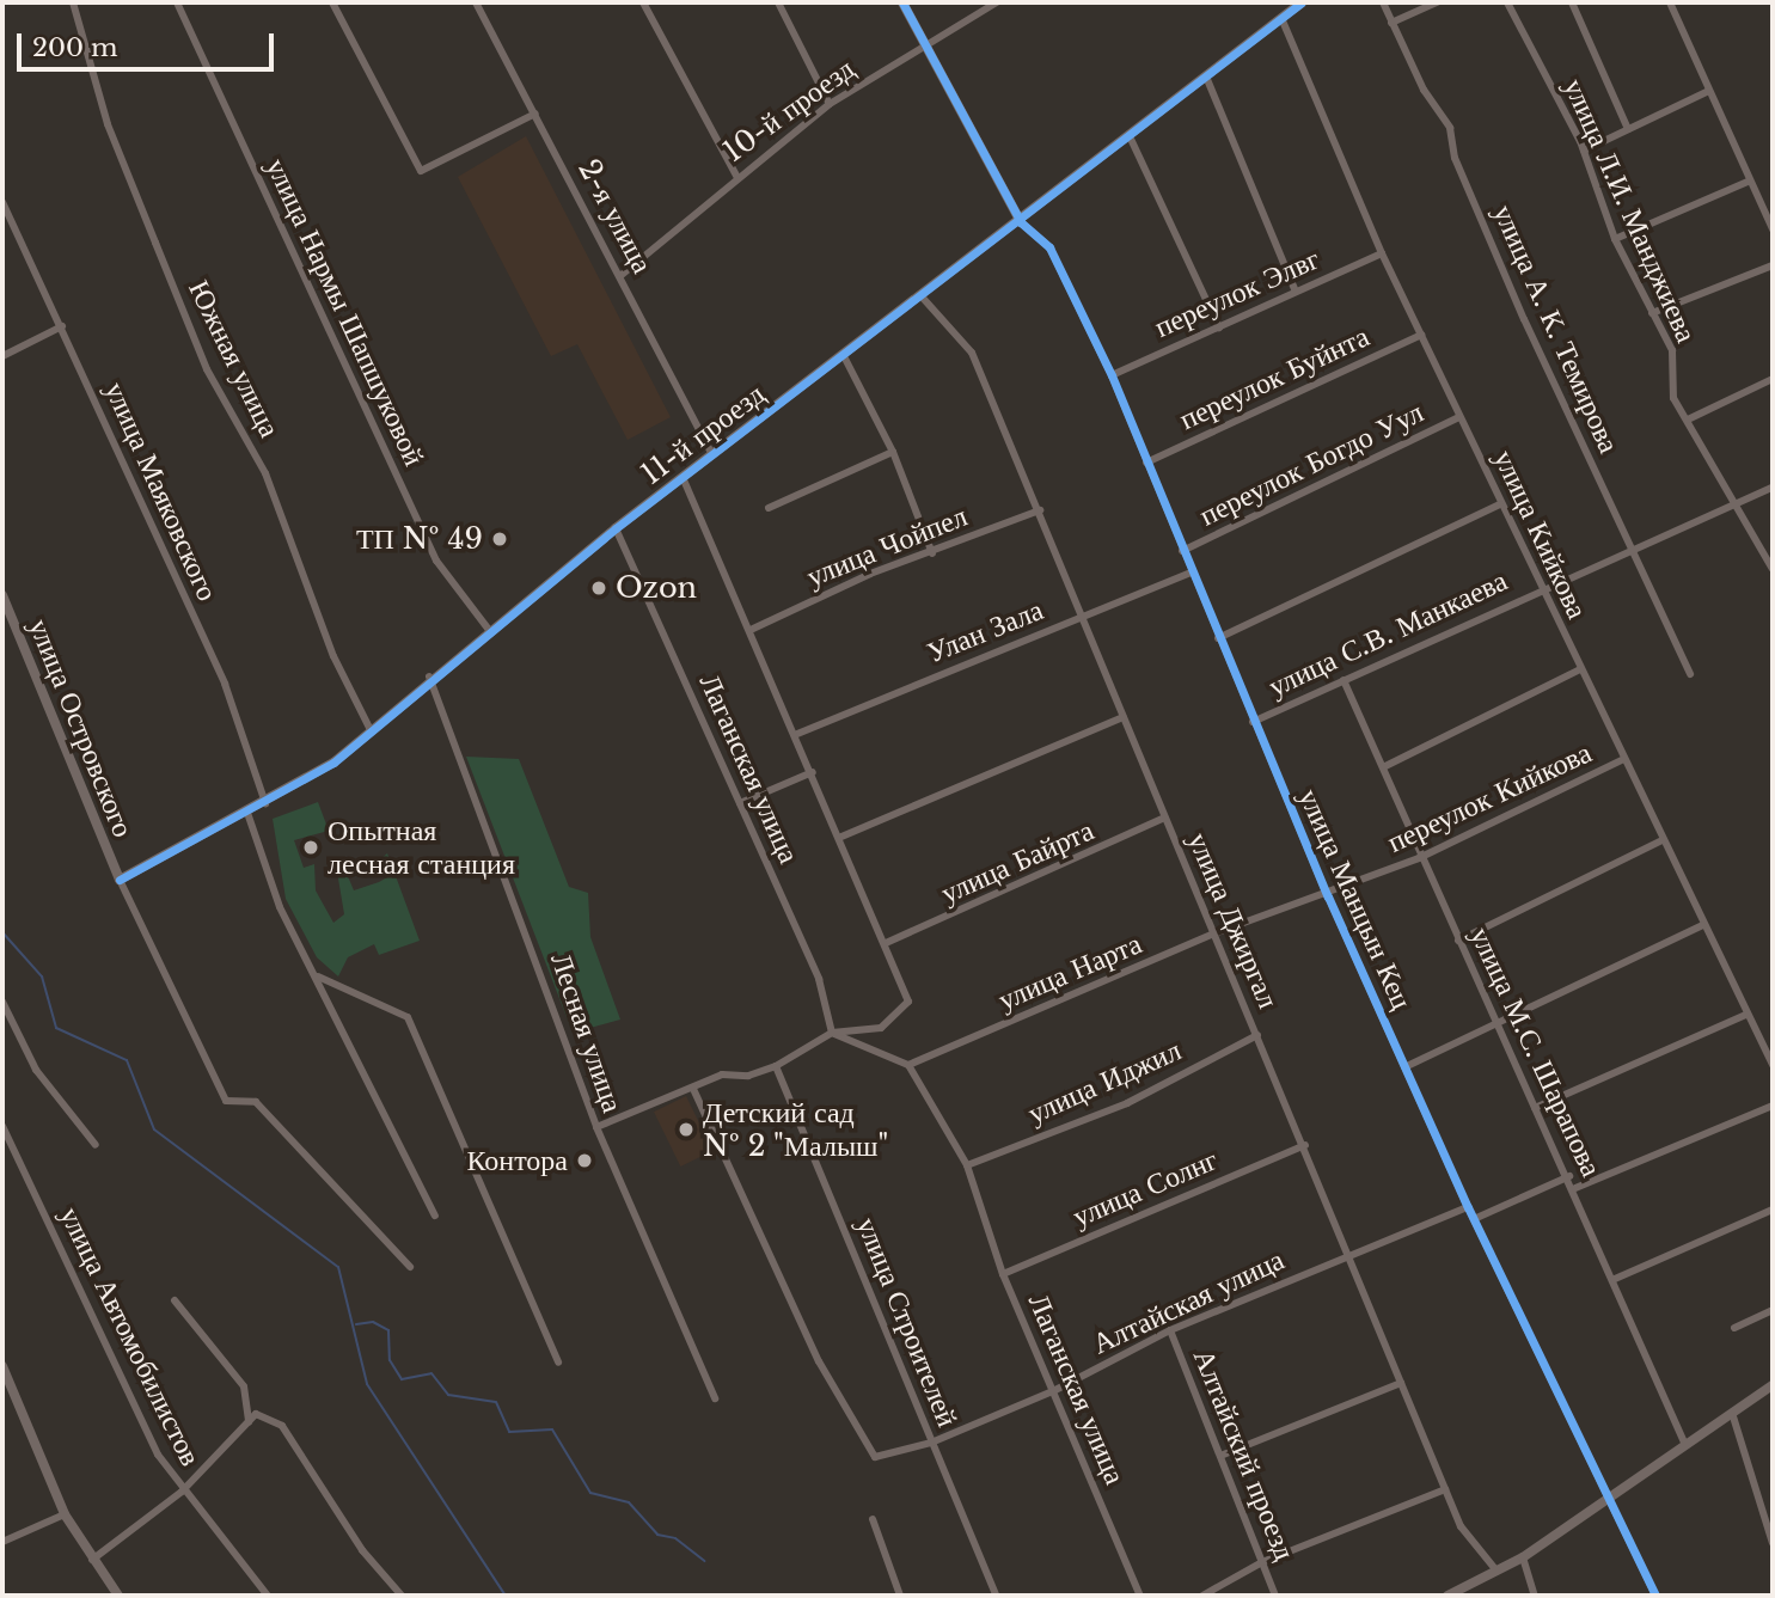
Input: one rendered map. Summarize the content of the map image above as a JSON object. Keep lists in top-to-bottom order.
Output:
{
  "streets": {
    "street": [
      "10-й проезд",
      "улица Л.И. Манджиева",
      "2-я улица",
      "переулок Элвг",
      "улица Нармы Шапшуковой",
      "улица А. К. Темирова",
      "Южная улица",
      "переулок Буйнта",
      "11-й проезд",
      "переулок Богдо Уул",
      "улица Маяковского",
      "улица Кийкова",
      "улица Чойпел",
      "Улан Зала",
      "улица С.В. Манкаева",
      "улица Островского",
      "Лаганская улица",
      "переулок Кийкова",
      "улица Байрта",
      "улица Манцын Кец",
      "улица Джиргал",
      "улица Нарта",
      "Лесная улица",
      "улица М.С. Шарапова",
      "улица Иджил",
      "улица Солнг",
      "Алтайская улица",
      "улица Строителей",
      "улица Автомобилистов",
      "Алтайский проезд"
    ]
  },
  "crossings": [
    ["10-й проезд", "2-я улица"],
    ["улица Л.И. Манджиева", "улица С.В. Манкаева"],
    ["2-я улица", "11-й проезд"],
    ["переулок Элвг", "улица Кийкова"],
    ["переулок Элвг", "улица Манцын Кец"],
    ["улица Нармы Шапшуковой", "11-й проезд"],
    ["улица А. К. Темирова", "улица С.В. Манкаева"],
    ["Южная улица", "11-й проезд"],
    ["переулок Буйнта", "улица Кийкова"],
    ["переулок Буйнта", "улица Манцын Кец"],
    ["11-й проезд", "улица Маяковского"],
    ["11-й проезд", "улица Кийкова"],
    ["11-й проезд", "улица Островского"],
    ["11-й проезд", "Лаганская улица"],
    ["11-й проезд", "улица Манцын Кец"],
    ["11-й проезд", "улица Джиргал"],
    ["11-й проезд", "Лесная улица"],
    ["переулок Богдо Уул", "улица Кийкова"],
    ["переулок Богдо Уул", "улица Манцын Кец"],
    ["улица Кийкова", "улица С.В. Манкаева"],
    ["улица Кийкова", "переулок Кийкова"],
    ["улица Чойпел", "улица Джиргал"],
    ["Улан Зала", "улица Манцын Кец"],
    ["Улан Зала", "улица Джиргал"],
    ["улица С.В. Манкаева", "улица Манцын Кец"],
    ["улица С.В. Манкаева", "улица М.С. Шарапова"],
    ["Лаганская улица", "улица Нарта"],
    ["Лаганская улица", "улица Иджил"],
    ["Лаганская улица", "улица Солнг"],
    ["Лаганская улица", "Алтайская улица"],
    ["переулок Кийкова", "улица Манцын Кец"],
    ["переулок Кийкова", "улица Нарта"],
    ["переулок Кийкова", "улица М.С. Шарапова"],
    ["улица Байрта", "улица Джиргал"],
    ["улица Манцын Кец", "улица Нарта"],
    ["улица Манцын Кец", "Алтайская улица"],
    ["улица Джиргал", "улица Нарта"],
    ["улица Джиргал", "улица Иджил"],
    ["улица Джиргал", "улица Солнг"],
    ["улица Джиргал", "Алтайская улица"],
    ["Алтайская улица", "улица Строителей"],
    ["Алтайская улица", "Алтайский проезд"]
  ],
  "places": [
    "ТП № 49",
    "Ozon",
    "Опытная лесная станция",
    "Детский сад № 2 \"Малыш\"",
    "Контора"
  ],
  "scale_bar": "200 m"
}
